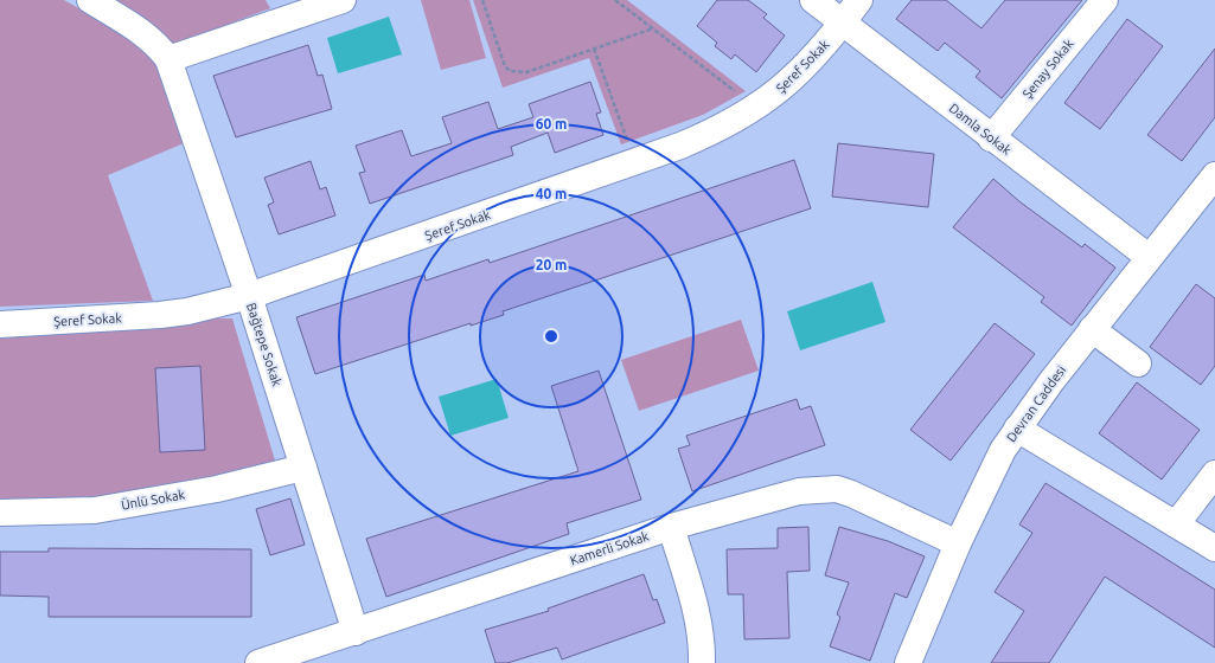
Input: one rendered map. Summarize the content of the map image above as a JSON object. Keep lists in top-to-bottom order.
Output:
{
  "streets": {
    "street": [
      "Şeref Sokak",
      "Şenay Sokak",
      "Damla Sokak",
      "Bağtepe Sokak",
      "Devran Caddesi",
      "Ünlü Sokak",
      "Kamerli Sokak"
    ]
  },
  "crossings": [
    ["Şeref Sokak", "Damla Sokak"],
    ["Şeref Sokak", "Bağtepe Sokak"],
    ["Şenay Sokak", "Damla Sokak"],
    ["Damla Sokak", "Devran Caddesi"],
    ["Bağtepe Sokak", "Ünlü Sokak"],
    ["Bağtepe Sokak", "Kamerli Sokak"],
    ["Devran Caddesi", "Kamerli Sokak"]
  ],
  "rings": ["60 m", "40 m", "20 m"]
}
